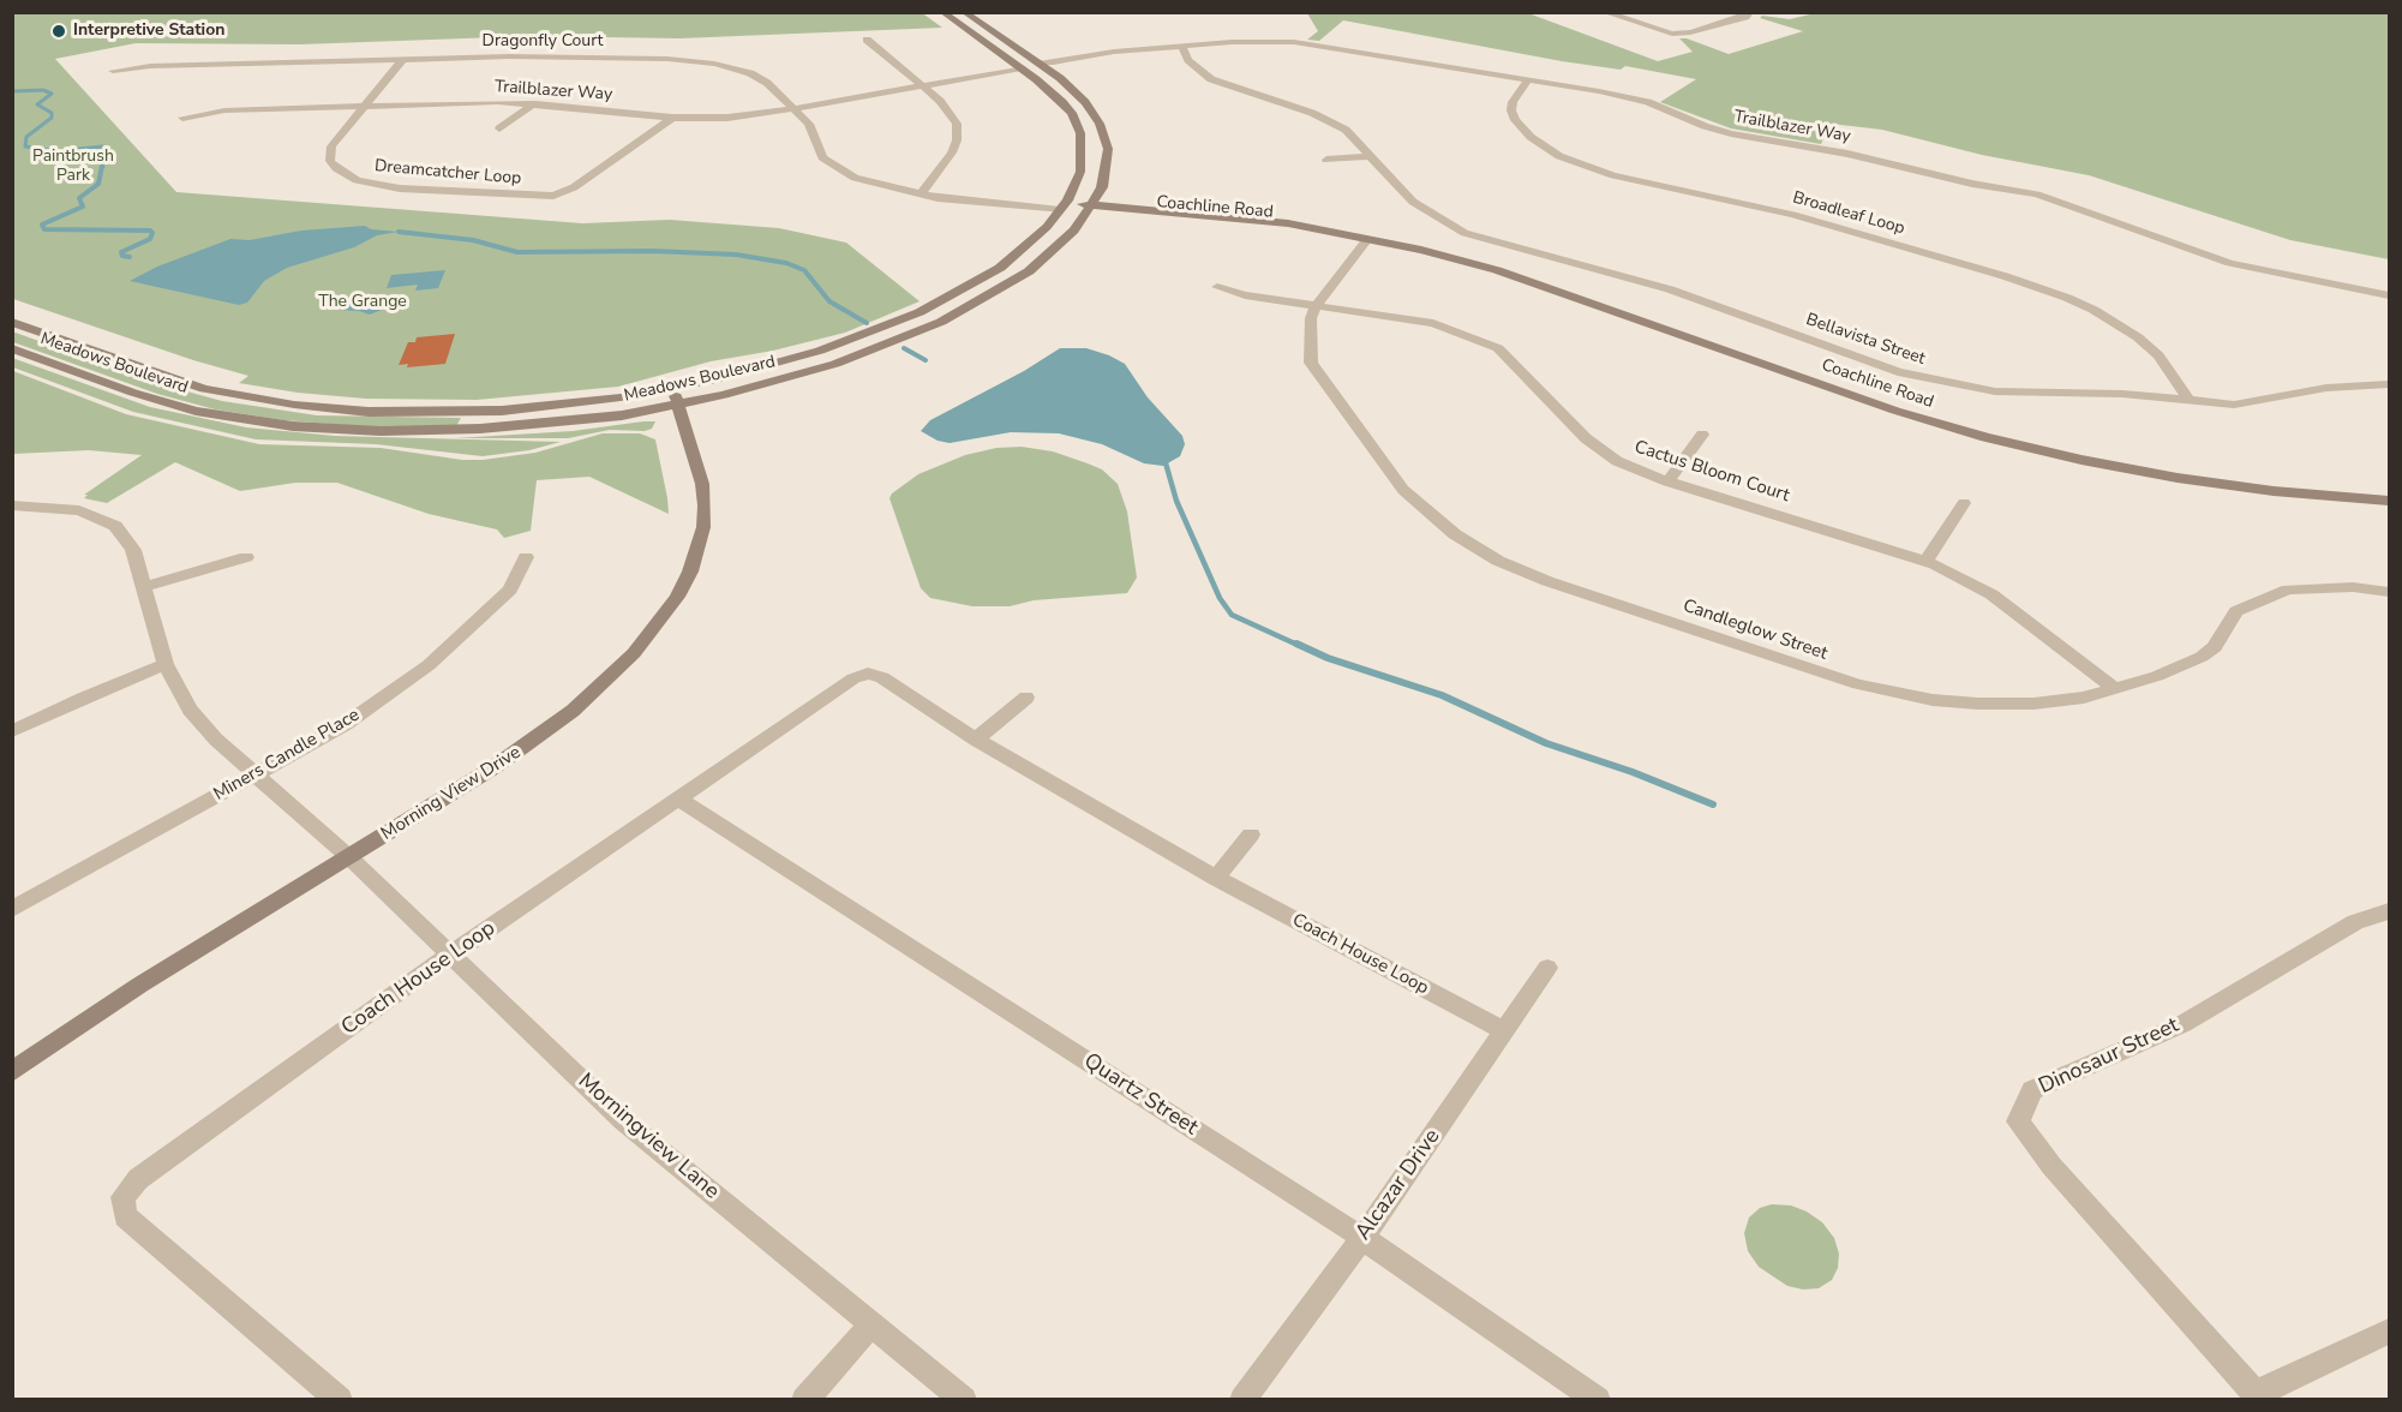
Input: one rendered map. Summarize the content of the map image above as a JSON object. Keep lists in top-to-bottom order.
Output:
{
  "streets": {
    "main road": ["Coachline Road", "Meadows Boulevard", "Morning View Drive"],
    "street": [
      "Dragonfly Court",
      "Trailblazer Way",
      "Dreamcatcher Loop",
      "Broadleaf Loop",
      "Bellavista Street",
      "Cactus Bloom Court",
      "Candleglow Street",
      "Miners Candle Place",
      "Coach House Loop",
      "Dinosaur Street",
      "Quartz Street",
      "Morningview Lane",
      "Alcazar Drive"
    ]
  },
  "crossings": [
    ["Dragonfly Court", "Trailblazer Way"],
    ["Dragonfly Court", "Dreamcatcher Loop"],
    ["Dragonfly Court", "Coachline Road"],
    ["Dragonfly Court", "Meadows Boulevard"],
    ["Trailblazer Way", "Dreamcatcher Loop"],
    ["Trailblazer Way", "Broadleaf Loop"],
    ["Trailblazer Way", "Bellavista Street"],
    ["Trailblazer Way", "Meadows Boulevard"],
    ["Coachline Road", "Meadows Boulevard"],
    ["Coachline Road", "Candleglow Street"],
    ["Broadleaf Loop", "Bellavista Street"],
    ["Meadows Boulevard", "Morning View Drive"],
    ["Cactus Bloom Court", "Candleglow Street"],
    ["Miners Candle Place", "Morningview Lane"],
    ["Morning View Drive", "Morningview Lane"],
    ["Coach House Loop", "Quartz Street"],
    ["Coach House Loop", "Morningview Lane"],
    ["Coach House Loop", "Alcazar Drive"],
    ["Quartz Street", "Alcazar Drive"]
  ],
  "parks": ["Paintbrush Park", "The Grange"],
  "places": ["Interpretive Station"]
}
